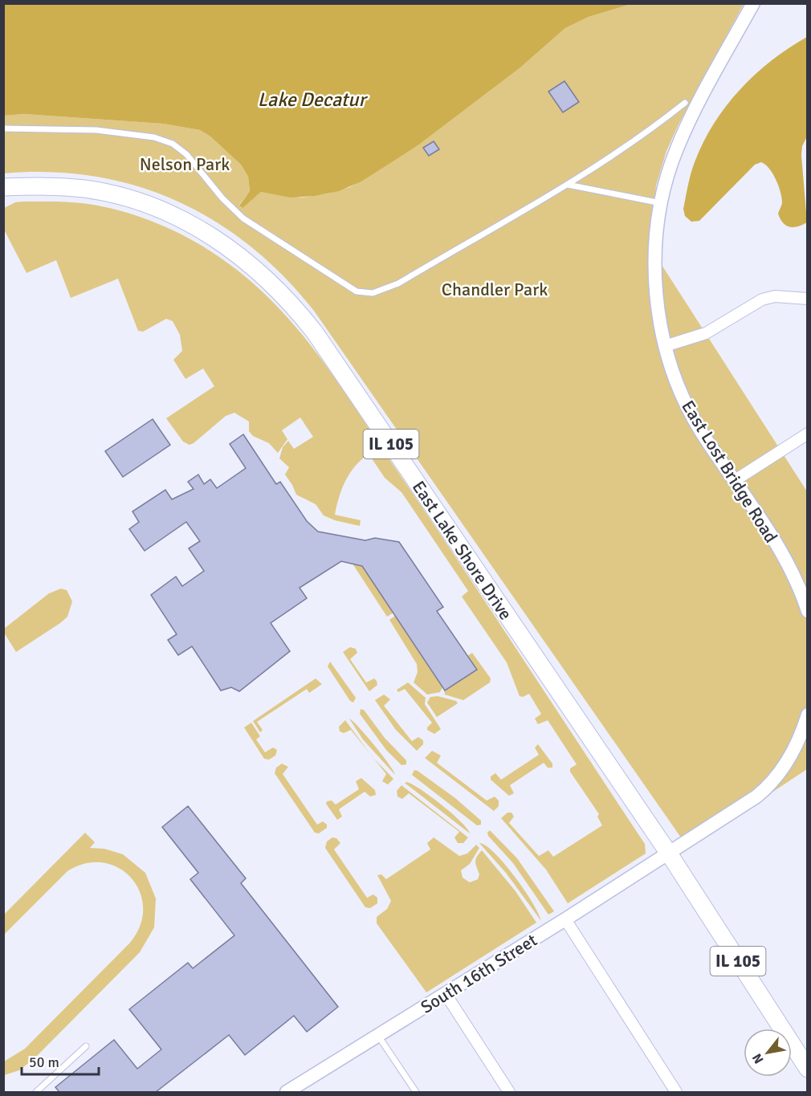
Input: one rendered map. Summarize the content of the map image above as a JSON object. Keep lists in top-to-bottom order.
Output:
{
  "streets": {
    "main road": ["IL 105", "East Lake Shore Drive"],
    "street": ["East Lost Bridge Road", "South 16th Street"]
  },
  "crossings": [
    ["East Lake Shore Drive", "South 16th Street"]
  ],
  "water": ["Lake Decatur"],
  "parks": ["Nelson Park", "Chandler Park"],
  "scale_bar": "50 m",
  "north": "bottom left"
}
